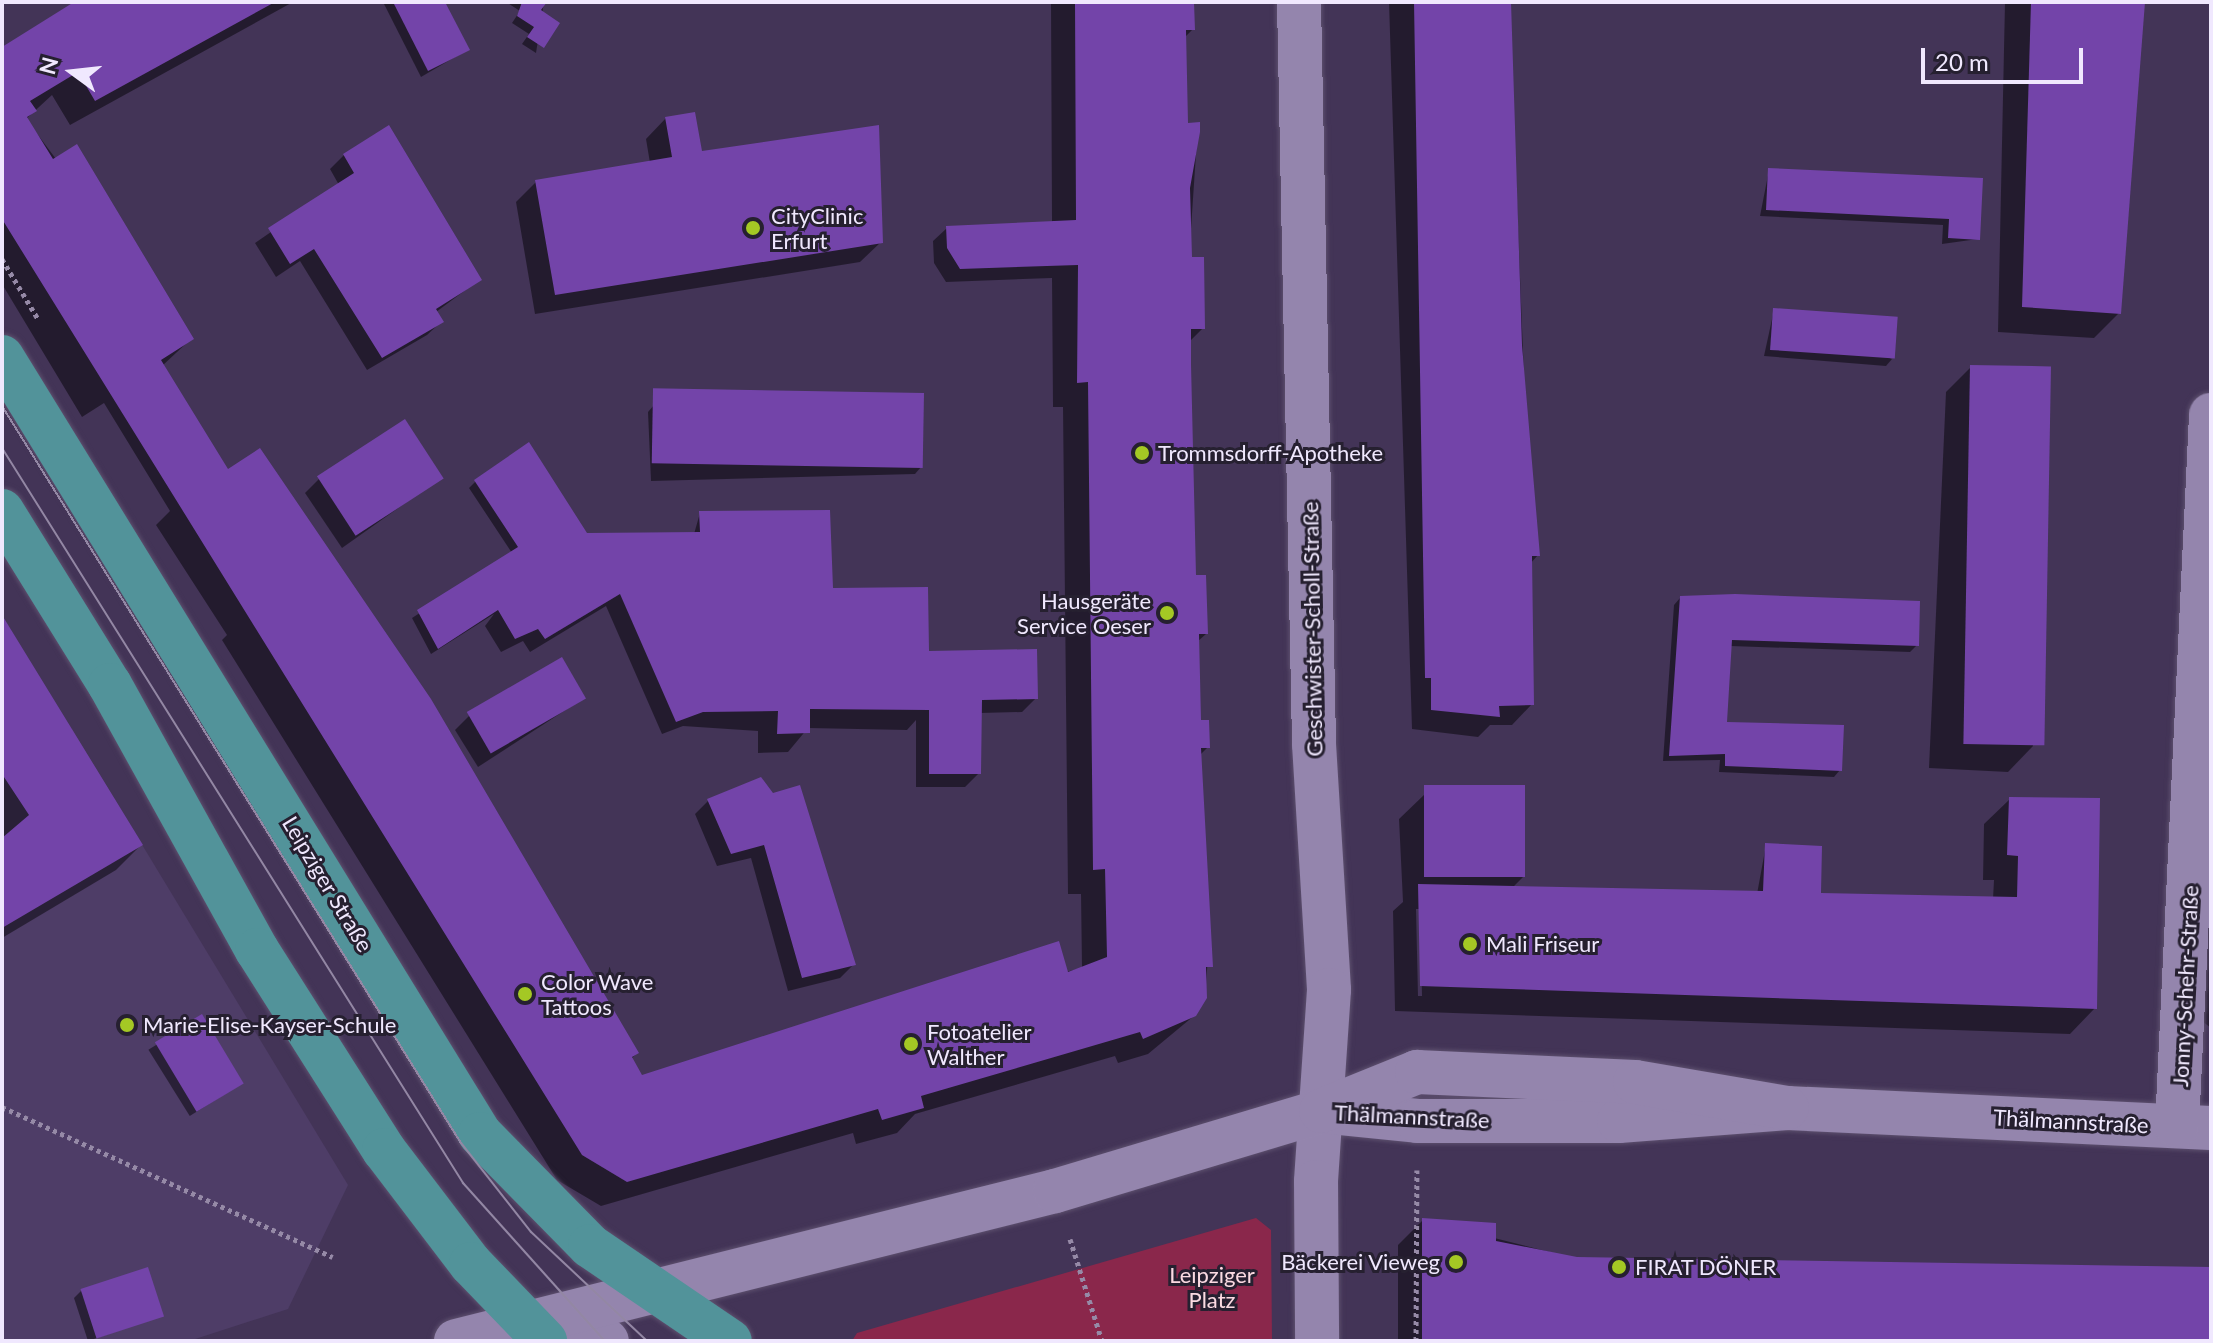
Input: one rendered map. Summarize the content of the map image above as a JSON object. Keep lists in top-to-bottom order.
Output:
{
  "streets": {
    "main road": ["Leipziger Straße"],
    "street": ["Geschwister-Scholl-Straße", "Jonny-Schehr-Straße", "Thälmannstraße"]
  },
  "crossings": [
    ["Geschwister-Scholl-Straße", "Thälmannstraße"],
    ["Jonny-Schehr-Straße", "Thälmannstraße"]
  ],
  "parks": ["Leipziger Platz"],
  "places": [
    "CityClinic Erfurt",
    "Trommsdorff-Apotheke",
    "Hausgeräte Service Oeser",
    "Mali Friseur",
    "Color Wave Tattoos",
    "Marie-Elise-Kayser-Schule",
    "Fotoatelier Walther",
    "Bäckerei Vieweg",
    "FIRAT DÖNER"
  ],
  "scale_bar": "20 m",
  "north": "left"
}
